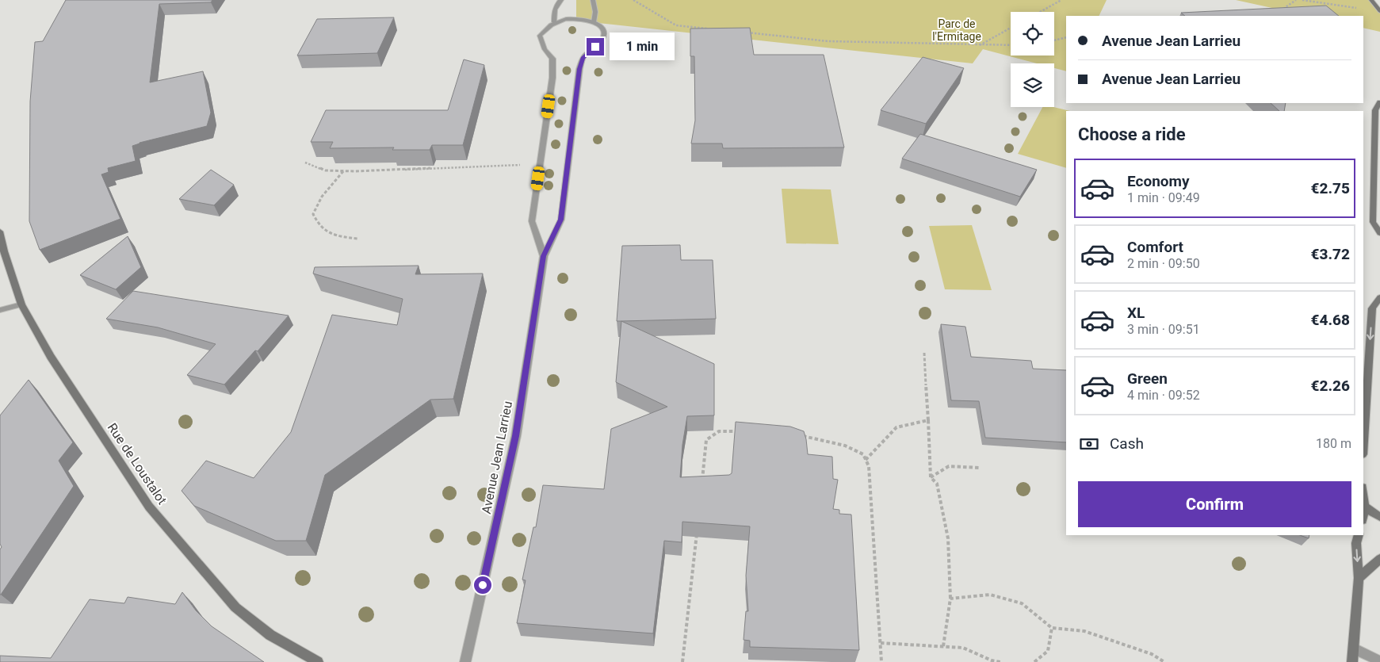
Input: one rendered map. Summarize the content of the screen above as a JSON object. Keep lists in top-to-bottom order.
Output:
{
  "streets": {
    "street": ["Avenue Jean Larrieu", "Rue de Loustalot"]
  },
  "parks": ["Parc de l'Ermitage"],
  "page": {
    "banner": ["Avenue Jean Larrieu", "Avenue Jean Larrieu"],
    "bubble": "1 min",
    "heading": "Choose a ride",
    "list": [
      {
        "name": "Economy",
        "note": "1 min · 09:49",
        "value": "€2.75"
      },
      {
        "name": "Comfort",
        "note": "2 min · 09:50",
        "value": "€3.72"
      },
      {
        "name": "XL",
        "note": "3 min · 09:51",
        "value": "€4.68"
      },
      {
        "name": "Green",
        "note": "4 min · 09:52",
        "value": "€2.26"
      }
    ],
    "pay": ["Cash", "180 m"],
    "buttons": "Confirm"
  }
}
